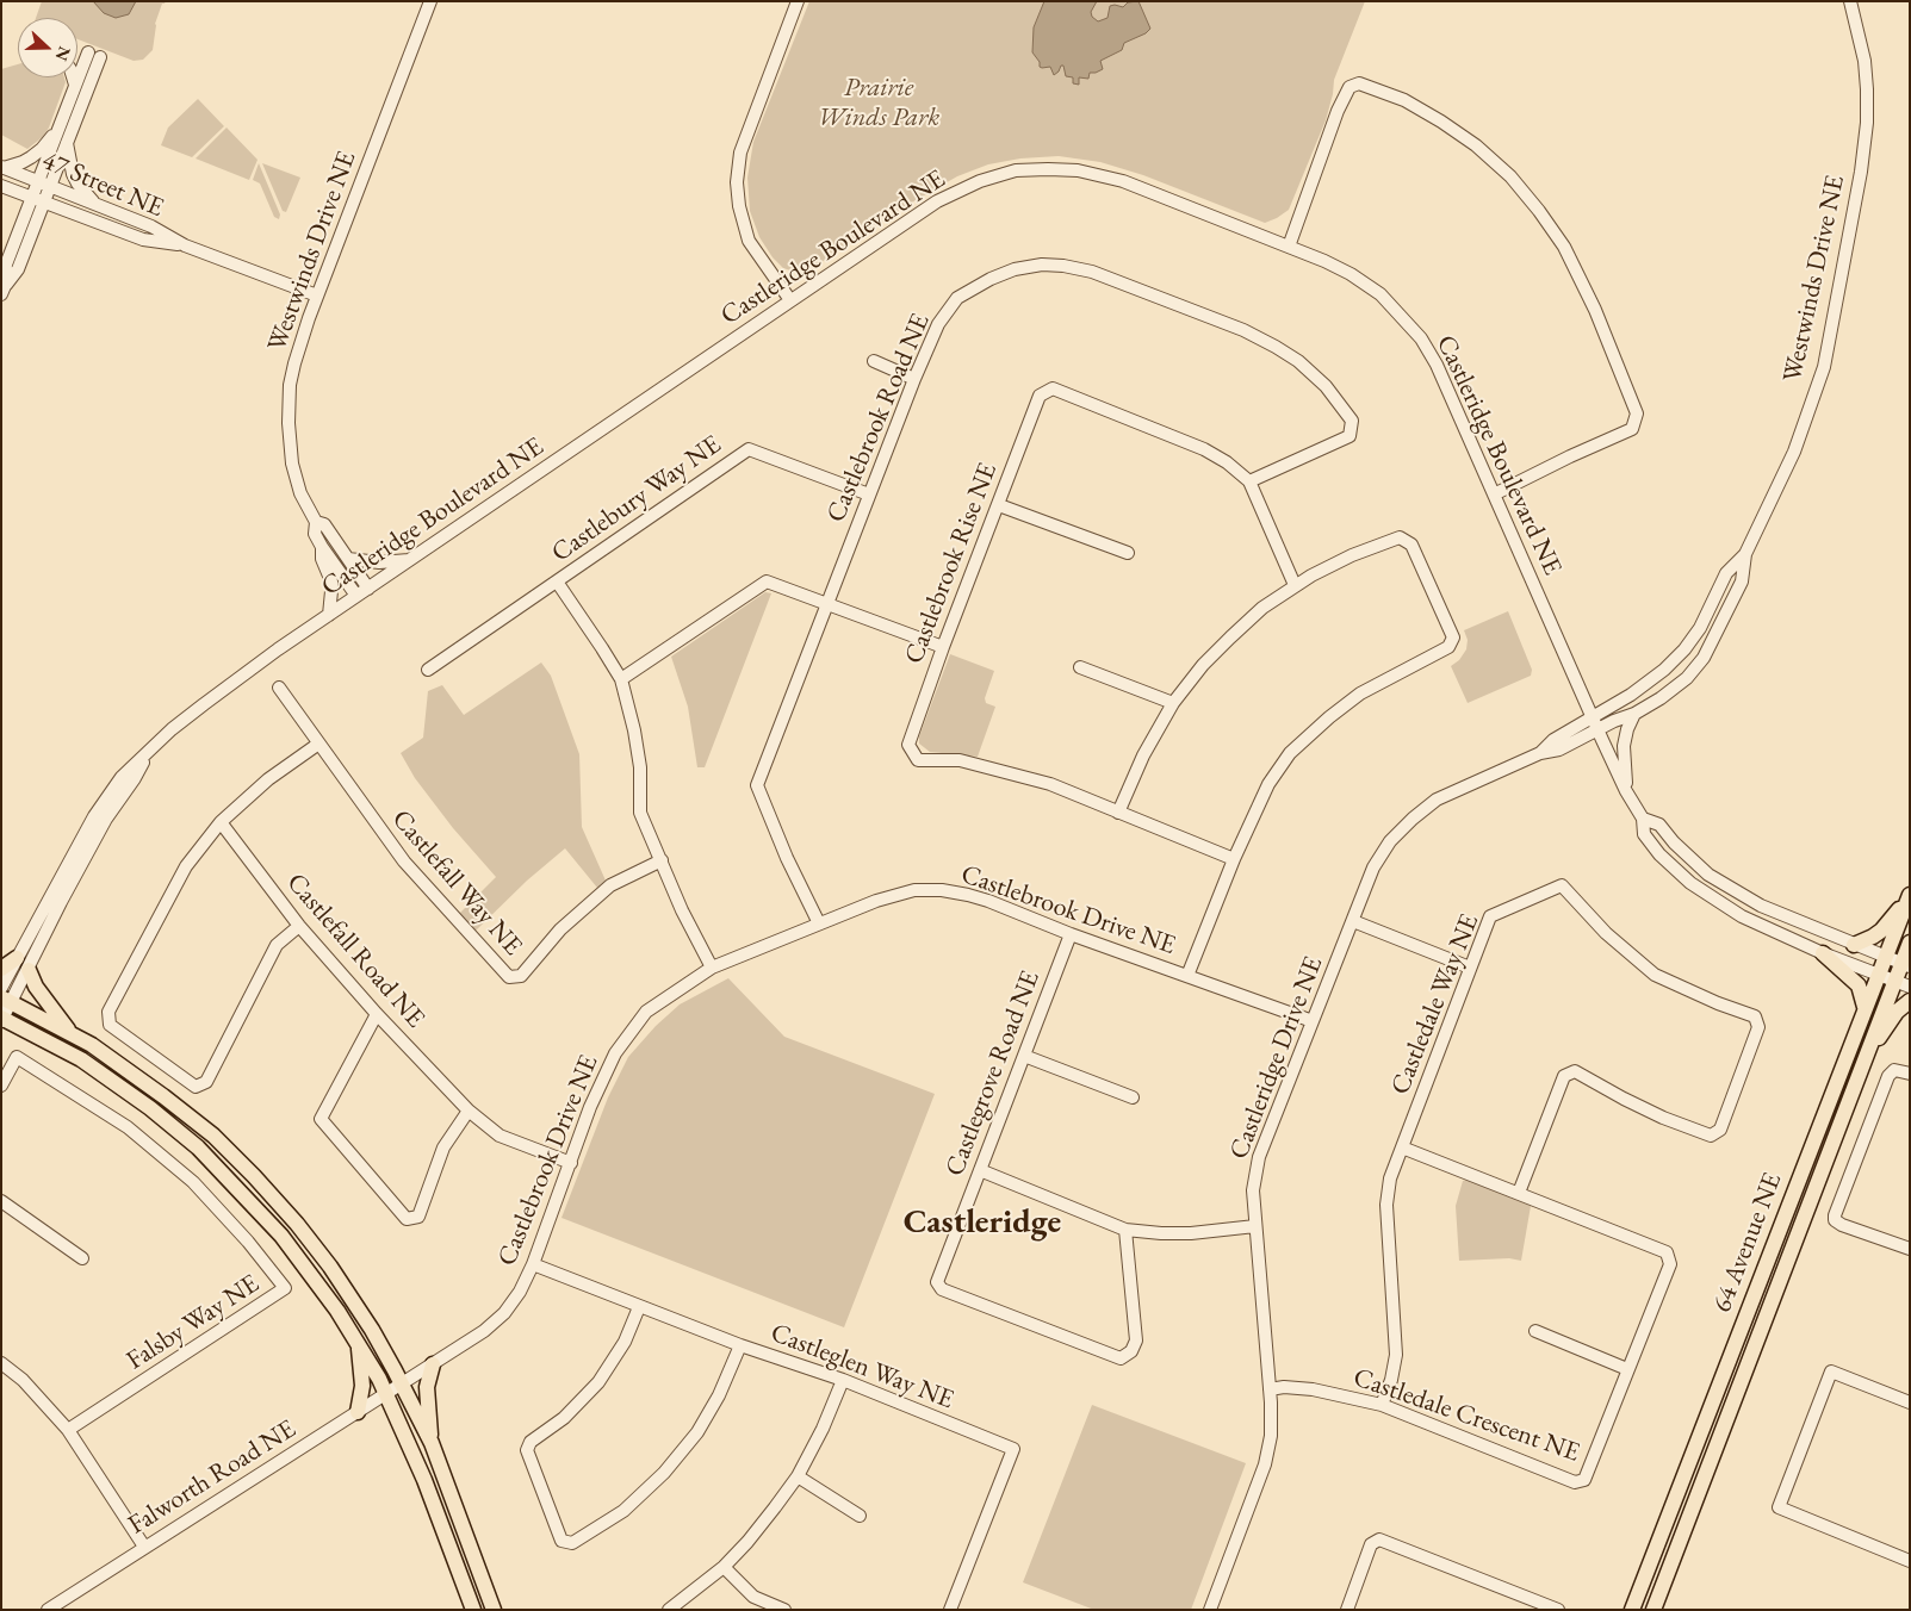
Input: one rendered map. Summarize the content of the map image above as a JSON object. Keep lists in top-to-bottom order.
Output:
{
  "streets": {
    "main road": ["64 Avenue NE"],
    "street": [
      "47 Street NE",
      "Castleridge Boulevard NE",
      "Westwinds Drive NE",
      "Castlebrook Road NE",
      "Castlebury Way NE",
      "Castlebrook Rise NE",
      "Castlefall Way NE",
      "Castlebrook Drive NE",
      "Castlefall Road NE",
      "Castledale Way NE",
      "Castleridge Drive NE",
      "Castlegrove Road NE",
      "Falsby Way NE",
      "Castleglen Way NE",
      "Castledale Crescent NE",
      "Falworth Road NE"
    ]
  },
  "crossings": [
    ["47 Street NE", "Westwinds Drive NE"],
    ["Castleridge Boulevard NE", "Westwinds Drive NE"],
    ["Castleridge Boulevard NE", "Castleridge Drive NE"],
    ["Castleridge Boulevard NE", "64 Avenue NE"],
    ["Westwinds Drive NE", "Castleridge Drive NE"],
    ["Castlebrook Road NE", "Castlebury Way NE"],
    ["Castlebrook Road NE", "Castlebrook Rise NE"],
    ["Castlebrook Road NE", "Castlebrook Drive NE"],
    ["Castlebury Way NE", "Castlefall Way NE"],
    ["Castlebury Way NE", "Castlebrook Drive NE"],
    ["Castlebrook Drive NE", "Castlefall Road NE"],
    ["Castlebrook Drive NE", "Castleridge Drive NE"],
    ["Castlebrook Drive NE", "Castlegrove Road NE"],
    ["Castlebrook Drive NE", "Castleglen Way NE"],
    ["Castlebrook Drive NE", "Falworth Road NE"],
    ["Castledale Way NE", "Castledale Crescent NE"],
    ["Castleridge Drive NE", "Castledale Crescent NE"]
  ],
  "districts": ["Castleridge"],
  "parks": ["Prairie Winds Park"],
  "north": "right"
}
